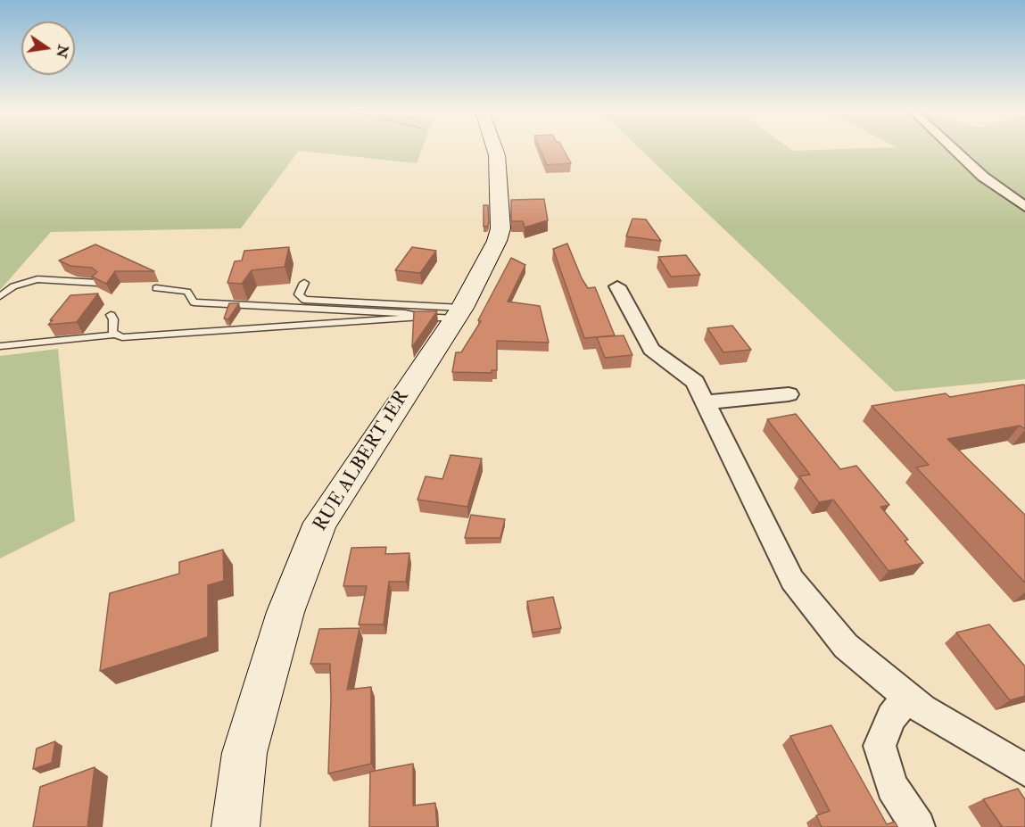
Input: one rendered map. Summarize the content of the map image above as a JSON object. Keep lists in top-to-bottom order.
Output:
{
  "streets": {
    "street": ["RUE ALBERT 1ER"]
  },
  "north": "right"
}
